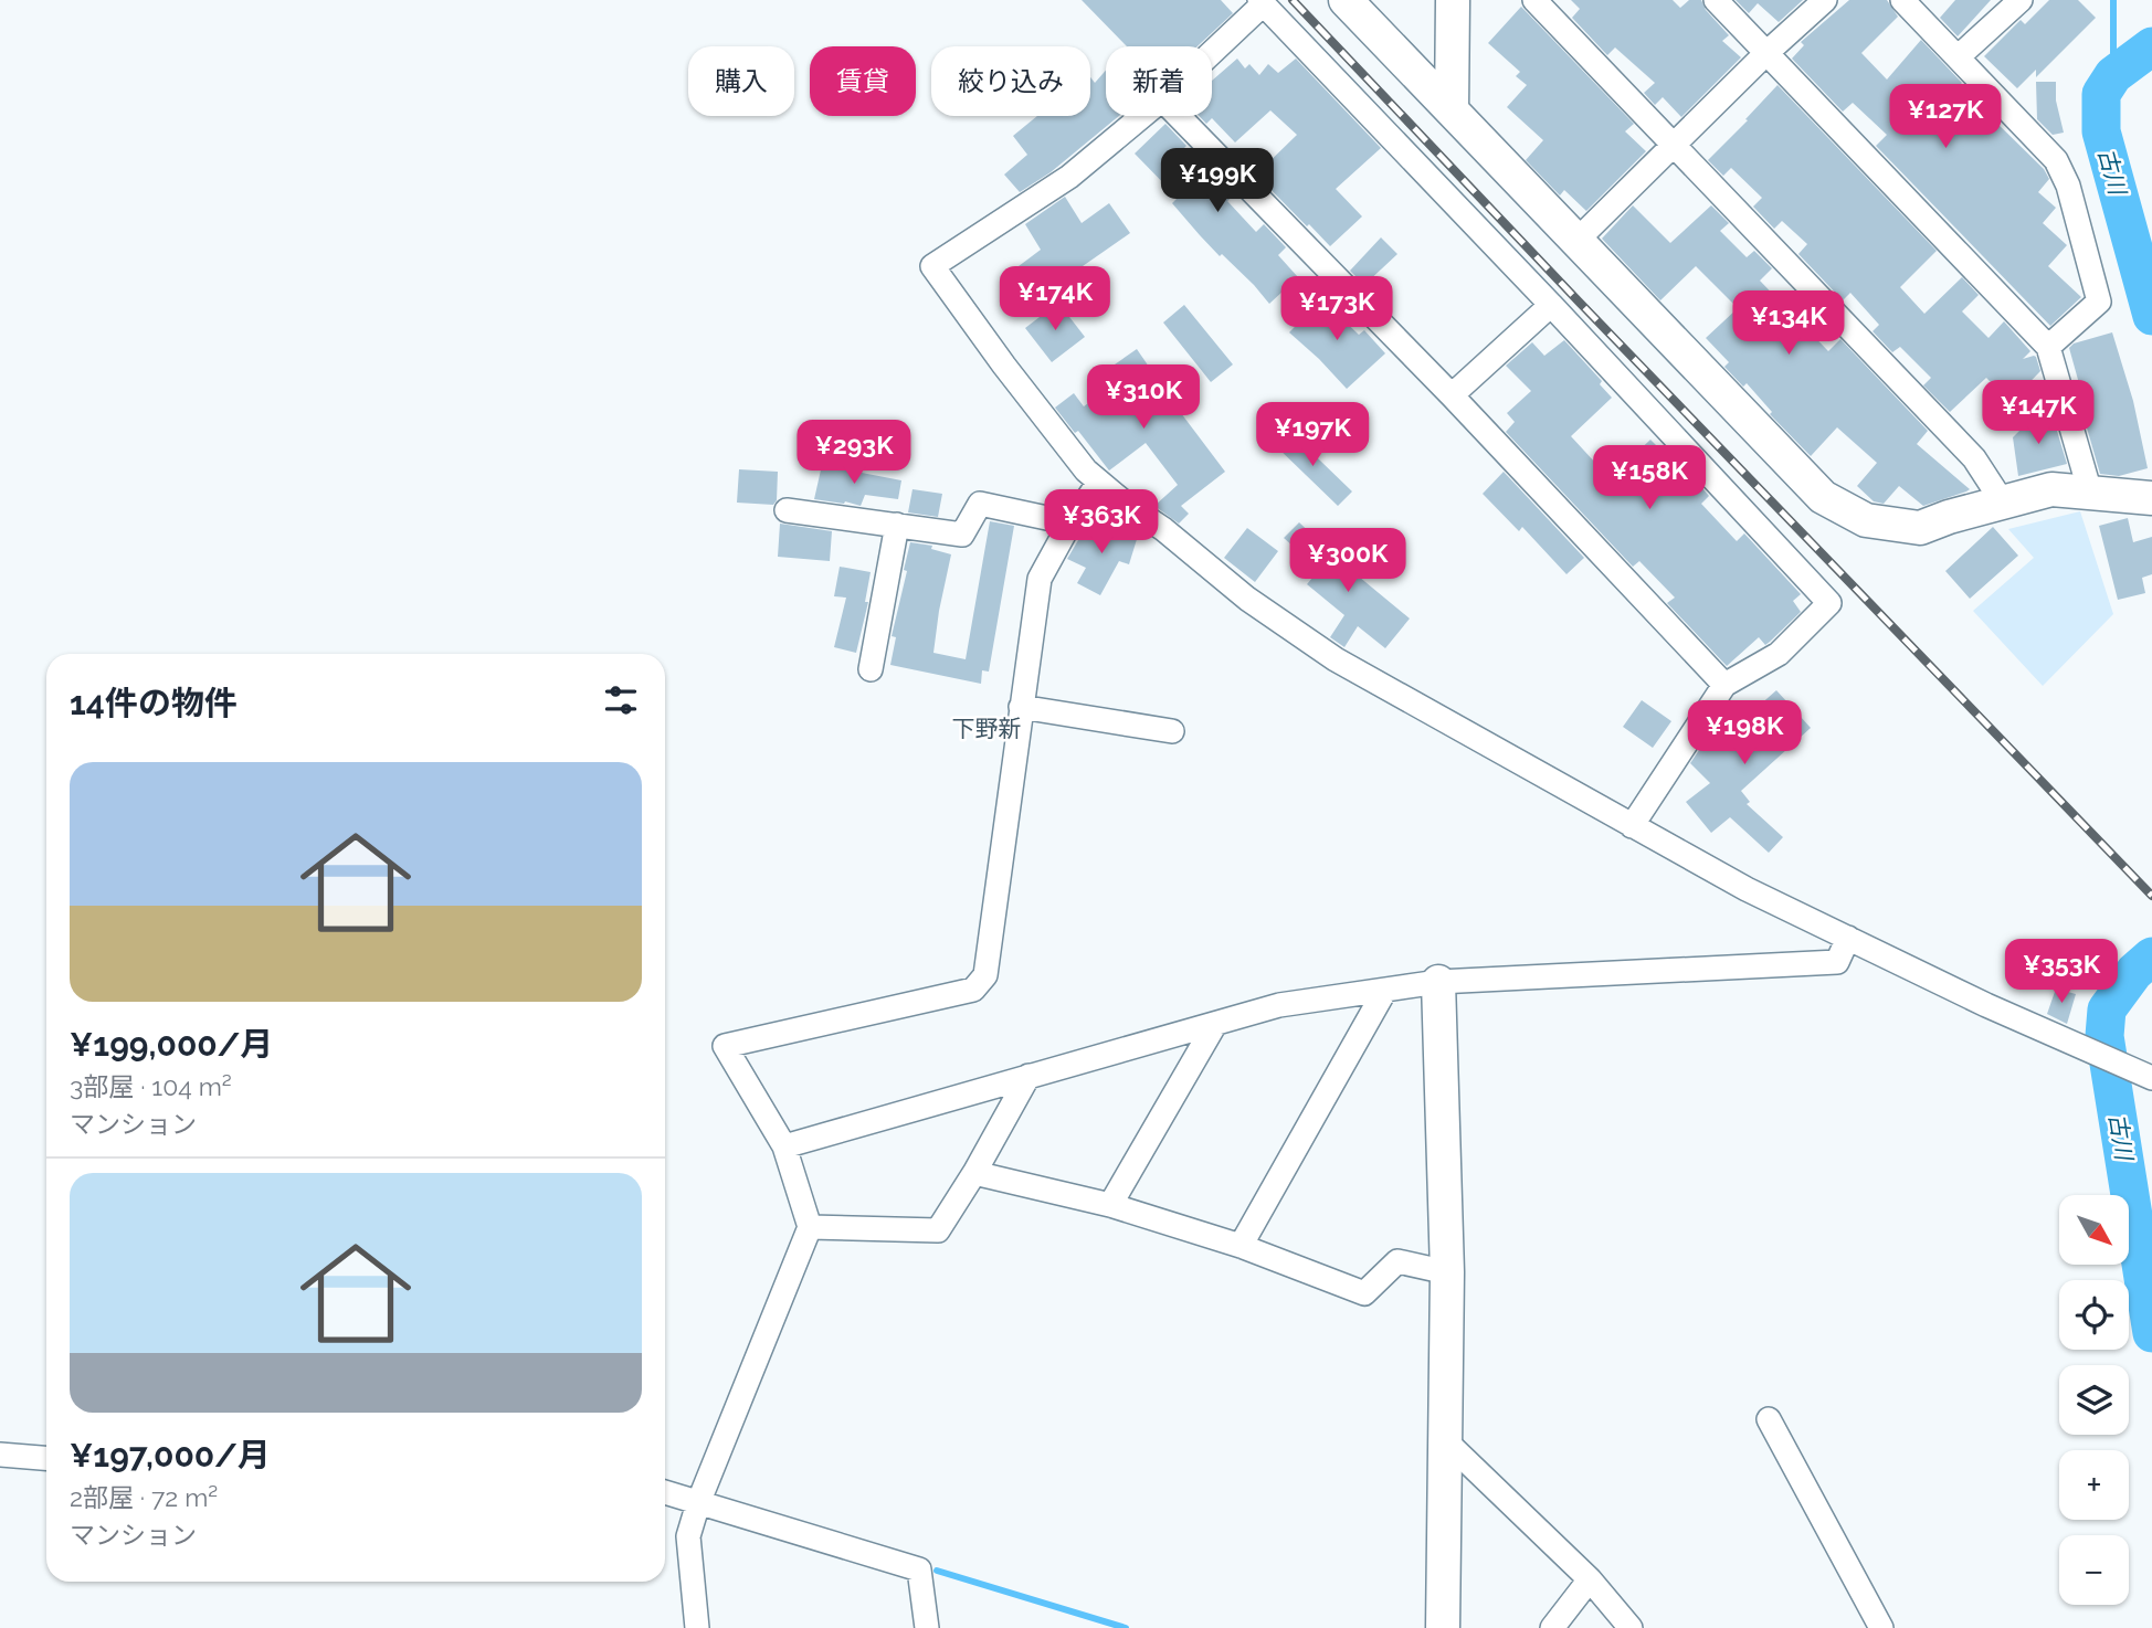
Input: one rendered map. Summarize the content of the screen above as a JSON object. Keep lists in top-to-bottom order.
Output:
{
  "districts": ["下野新"],
  "water": ["古川"],
  "north": "bottom right",
  "page": {
    "chip": [
      "購入",
      "賃貸",
      "絞り込み",
      "新着"
    ],
    "price": [
      "¥127K",
      "¥199K",
      "¥174K",
      "¥173K",
      "¥134K",
      "¥310K",
      "¥147K",
      "¥197K",
      "¥293K",
      "¥158K",
      "¥363K",
      "¥300K",
      "¥198K",
      "¥353K"
    ],
    "heading": "14件の物件",
    "list": [
      {
        "name": "¥199,000/月",
        "note": "3部屋 · 104 m² · マンション"
      },
      {
        "name": "¥197,000/月",
        "note": "2部屋 · 72 m² · マンション"
      }
    ],
    "map_buttons": ["+", "−"]
  }
}
